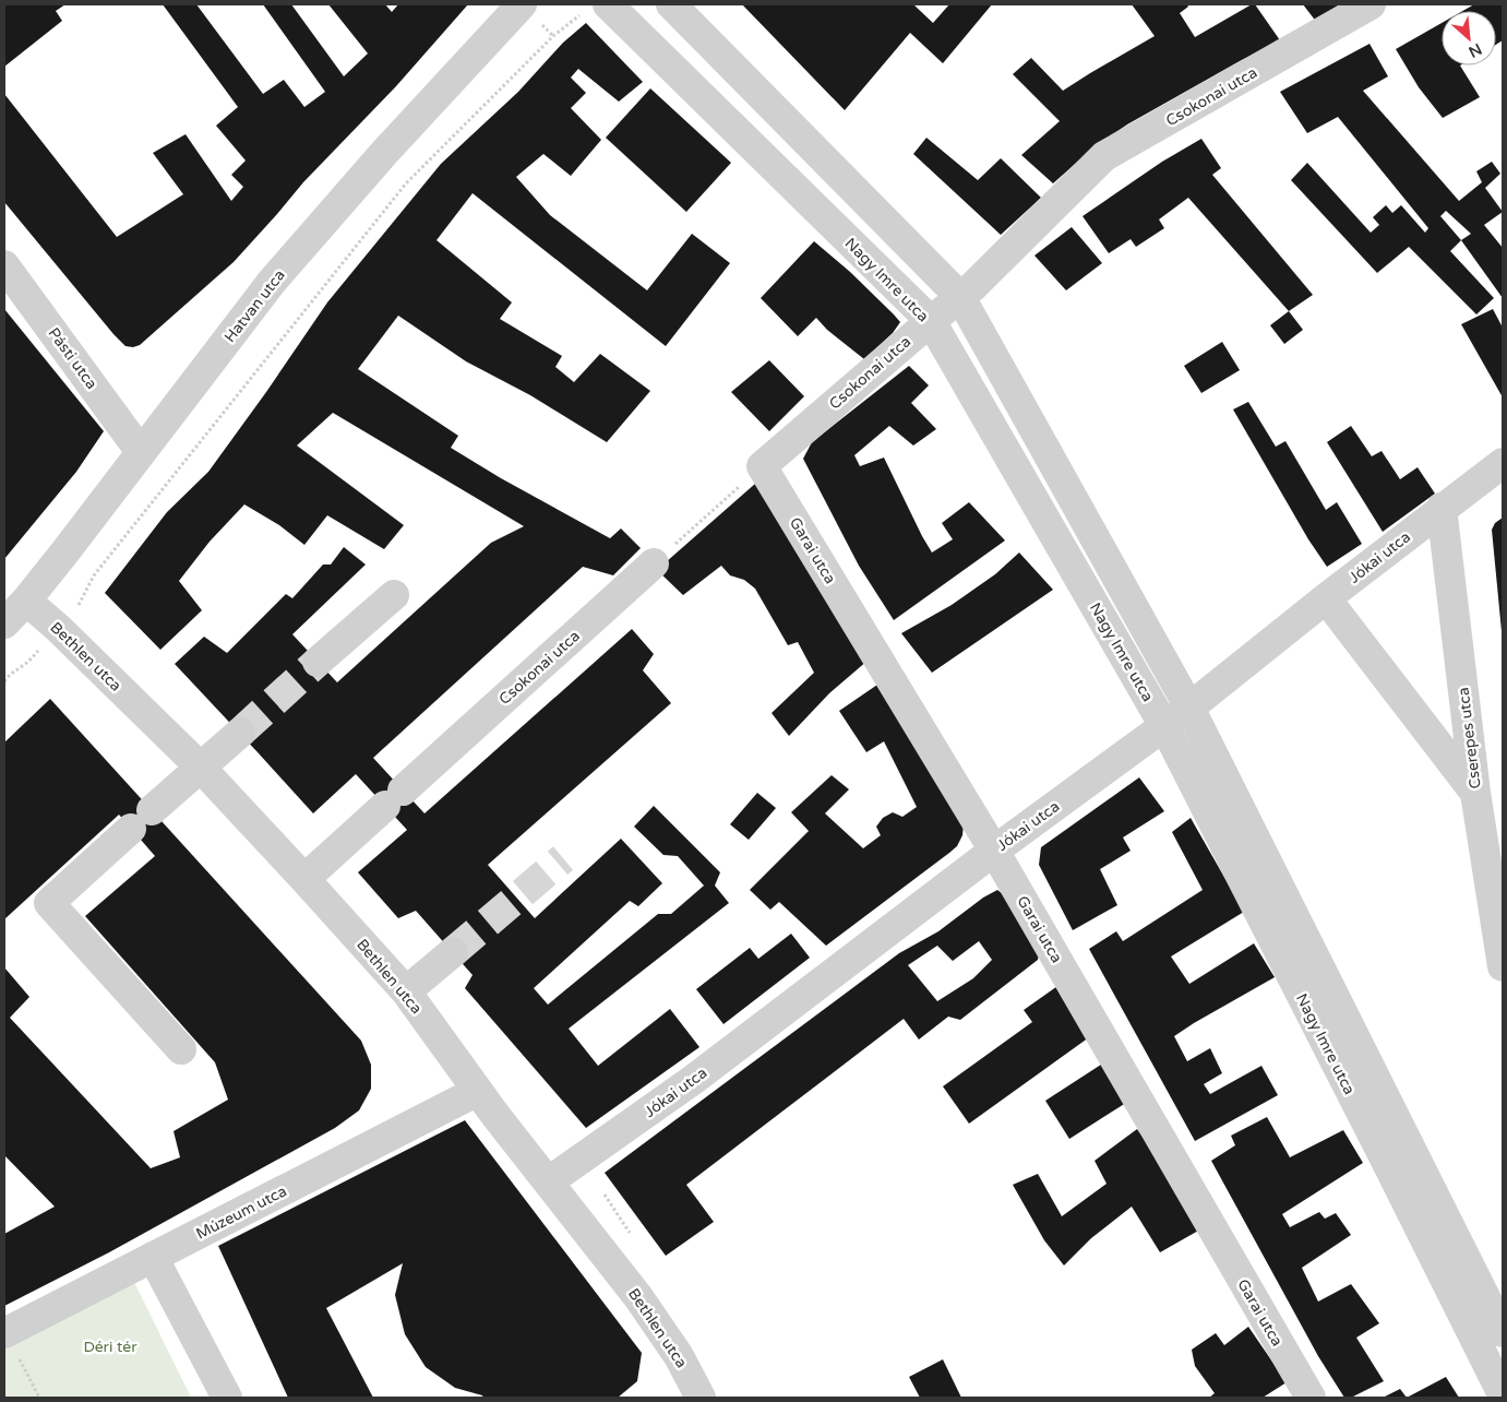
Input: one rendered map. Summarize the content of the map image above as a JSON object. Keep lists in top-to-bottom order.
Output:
{
  "streets": {
    "street": [
      "Csokonai utca",
      "Nagy Imre utca",
      "Hatvan utca",
      "Pásti utca",
      "Garai utca",
      "Jókai utca",
      "Bethlen utca",
      "Cserepes utca",
      "Múzeum utca"
    ]
  },
  "crossings": [
    ["Csokonai utca", "Nagy Imre utca"],
    ["Csokonai utca", "Garai utca"],
    ["Csokonai utca", "Bethlen utca"],
    ["Nagy Imre utca", "Jókai utca"],
    ["Hatvan utca", "Pásti utca"],
    ["Hatvan utca", "Bethlen utca"],
    ["Garai utca", "Jókai utca"],
    ["Jókai utca", "Bethlen utca"],
    ["Jókai utca", "Cserepes utca"],
    ["Bethlen utca", "Múzeum utca"]
  ],
  "parks": ["Déri tér"],
  "north": "bottom right"
}
